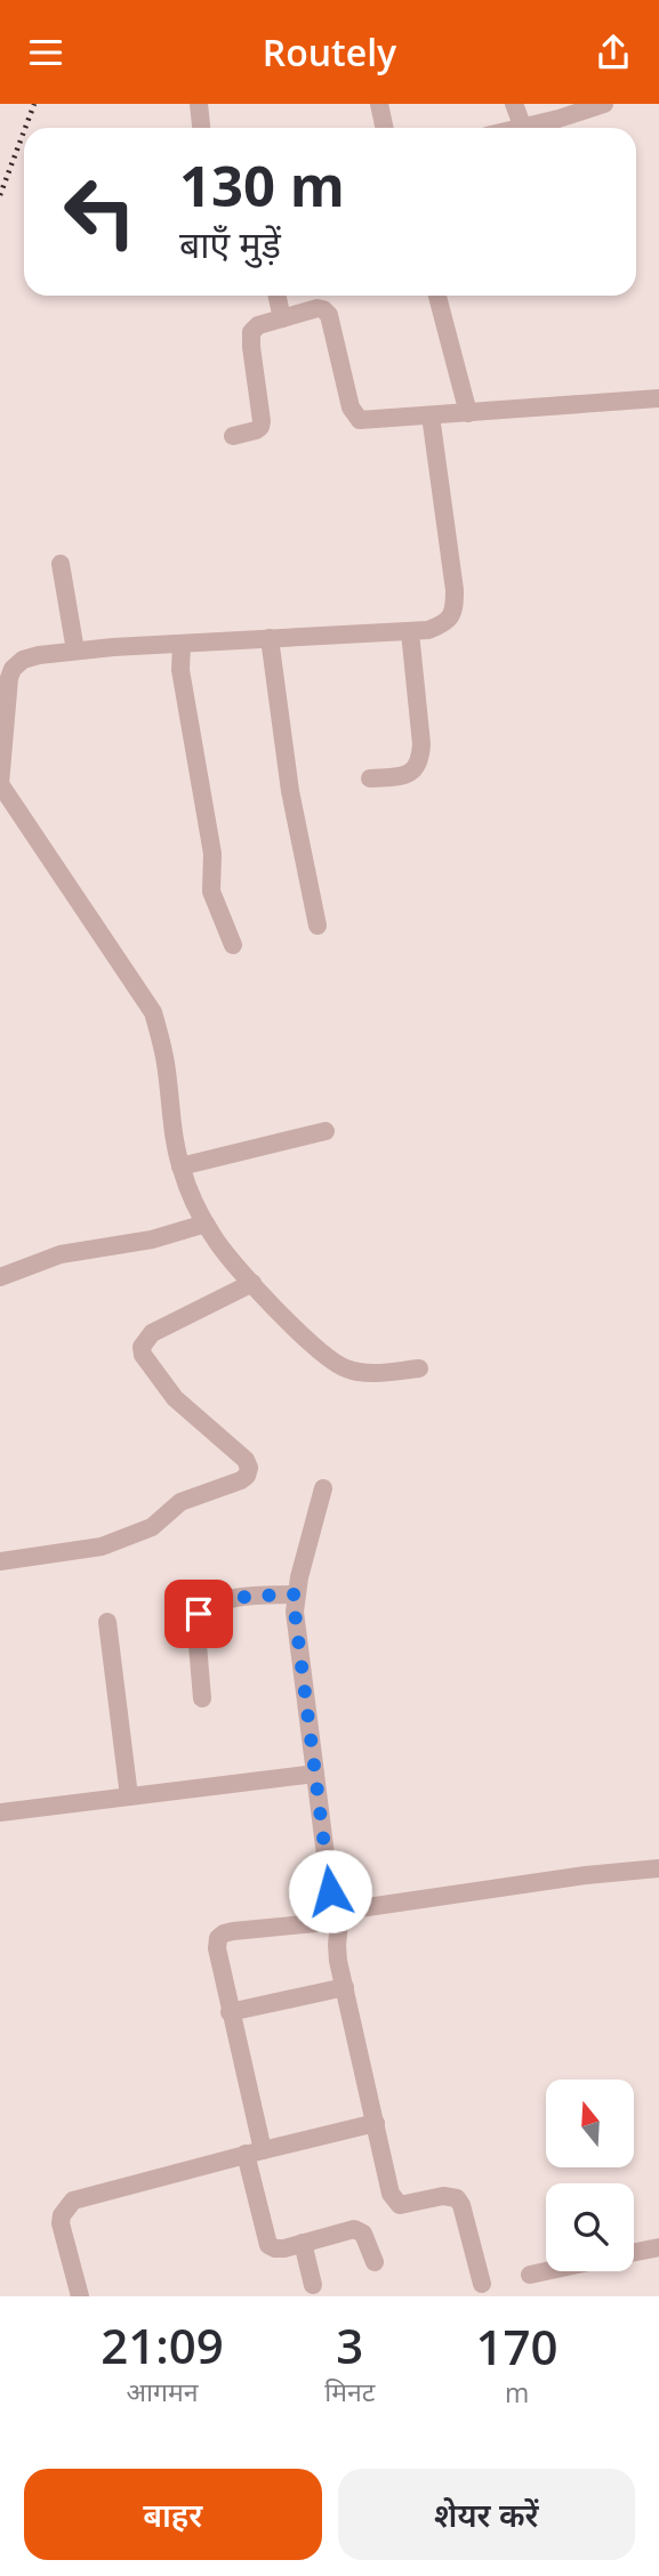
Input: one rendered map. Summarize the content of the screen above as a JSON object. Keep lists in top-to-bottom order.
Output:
{
  "north": "top",
  "page": {
    "header": "Routely",
    "turn": ["130 m", "बाएँ मुड़ें"],
    "eta": [
      "21:09",
      "आगमन",
      "3",
      "मिनट",
      "170",
      "m"
    ],
    "buttons": ["बाहर", "शेयर करें"]
  }
}
